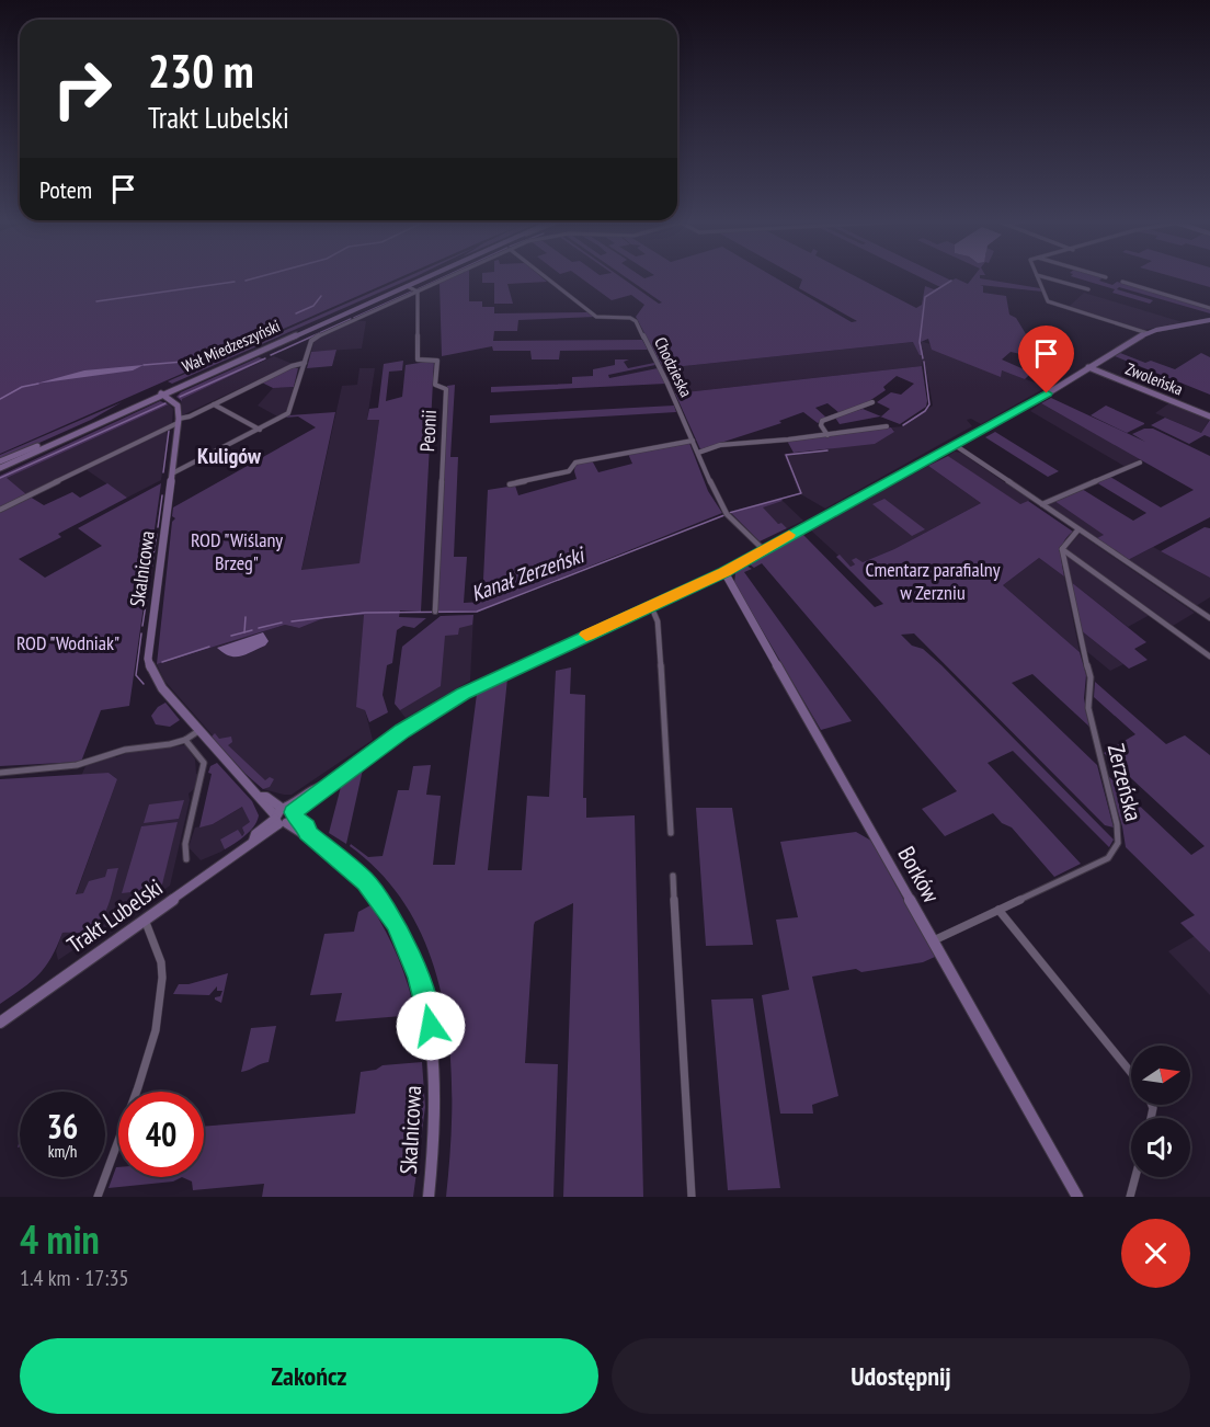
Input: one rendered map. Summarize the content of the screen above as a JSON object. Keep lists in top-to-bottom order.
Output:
{
  "streets": {
    "street": [
      "Wał Miedzeszyński",
      "Chodzieska",
      "Zwoleńska",
      "Peonii",
      "Skalnicowa",
      "Zerzeńska",
      "Borków",
      "Trakt Lubelski"
    ]
  },
  "crossings": [
    ["Chodzieska", "Trakt Lubelski"],
    ["Zwoleńska", "Trakt Lubelski"],
    ["Skalnicowa", "Trakt Lubelski"],
    ["Zerzeńska", "Borków"],
    ["Borków", "Trakt Lubelski"]
  ],
  "districts": ["Kuligów"],
  "water": ["Kanał Zerzeński"],
  "parks": ["ROD \"Wiślany Brzeg\"", "Cmentarz parafialny w Zerzniu", "ROD \"Wodniak\""],
  "north": "right",
  "page": {
    "turn": ["230 m", "Trakt Lubelski"],
    "then": "Potem",
    "speed": "36 km/h",
    "limit": "40",
    "heading": ["4 min", "1.4 km · 17:35"],
    "buttons": ["Zakończ", "Udostępnij"]
  }
}
